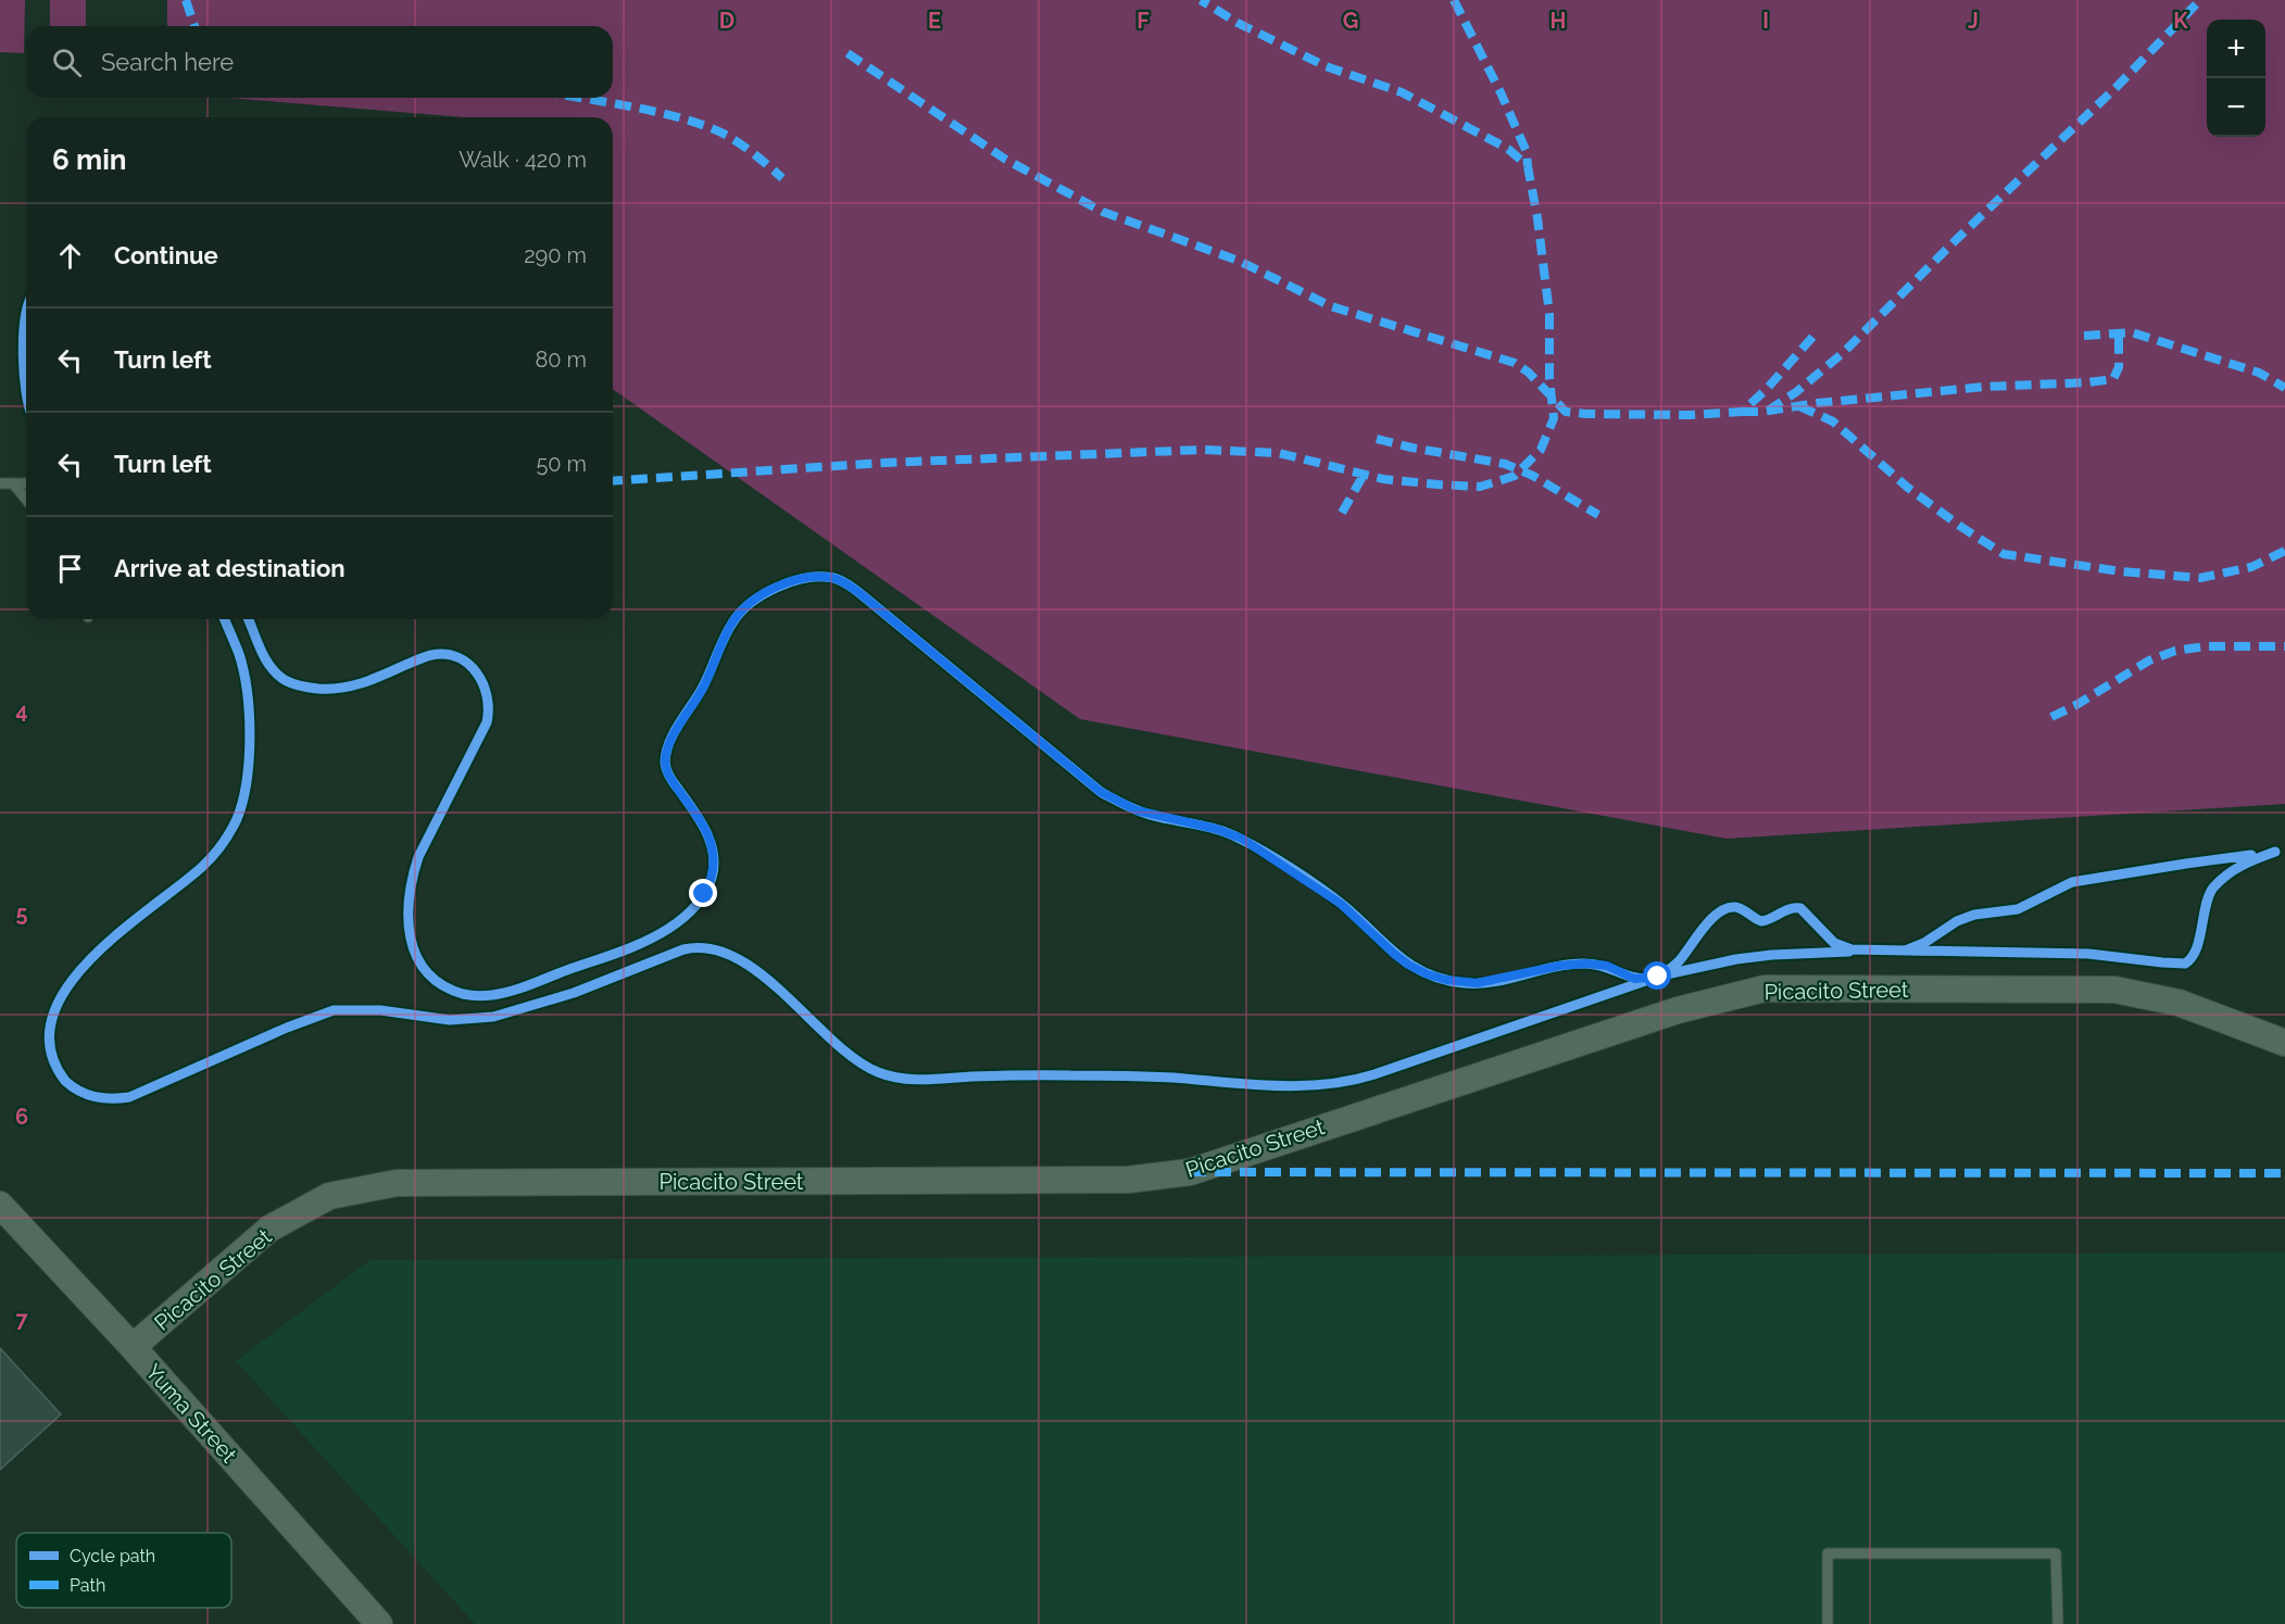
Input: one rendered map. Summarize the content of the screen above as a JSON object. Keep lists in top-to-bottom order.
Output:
{
  "streets": {
    "street": ["Picacito Street", "Yuma Street"]
  },
  "crossings": [
    ["Picacito Street", "Yuma Street"]
  ],
  "legend": ["Cycle path", "Path"],
  "page": {
    "map_buttons": ["+", "−"],
    "search": "Search here",
    "heading": ["6 min", "Walk · 420 m"],
    "list": [
      ["Continue", "290 m"],
      ["Turn left", "80 m"],
      ["Turn left", "50 m"],
      "Arrive at destination"
    ]
  },
  "grid": {
    "columns": [
      "D",
      "E",
      "F",
      "G",
      "H",
      "I",
      "J",
      "K"
    ],
    "rows": [
      "4",
      "5",
      "6",
      "7"
    ]
  }
}
